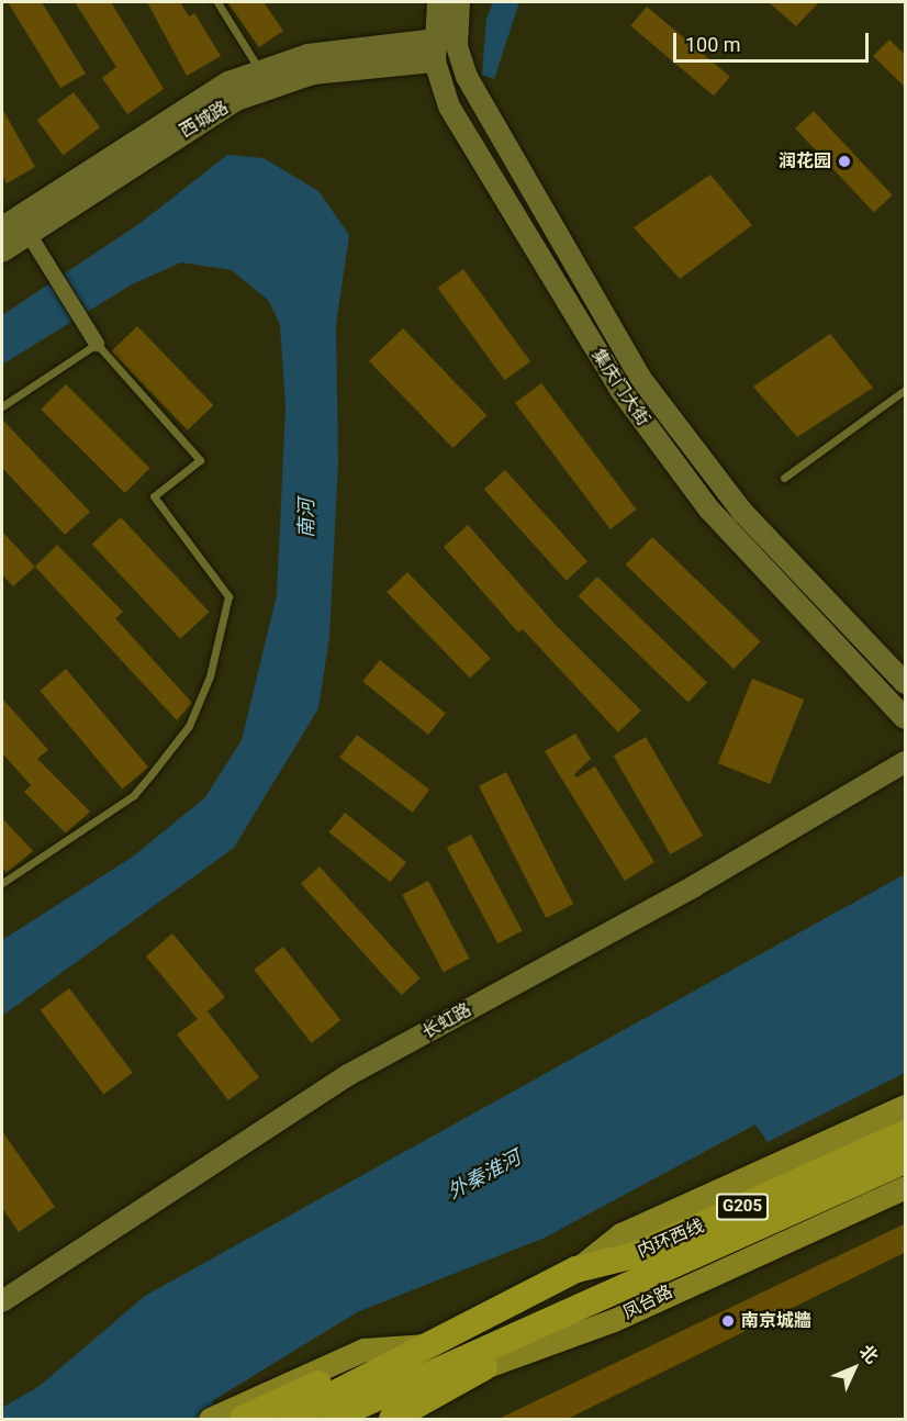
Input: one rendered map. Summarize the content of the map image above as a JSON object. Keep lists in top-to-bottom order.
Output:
{
  "streets": {
    "highway": ["G205", "内环西线", "凤台路"],
    "main road": ["西城路", "集庆门大街", "长虹路"]
  },
  "crossings": [
    ["西城路", "集庆门大街"]
  ],
  "water": ["南河", "外秦淮河"],
  "places": ["润花园", "南京城牆"],
  "scale_bar": "100 m",
  "north": "top right"
}
